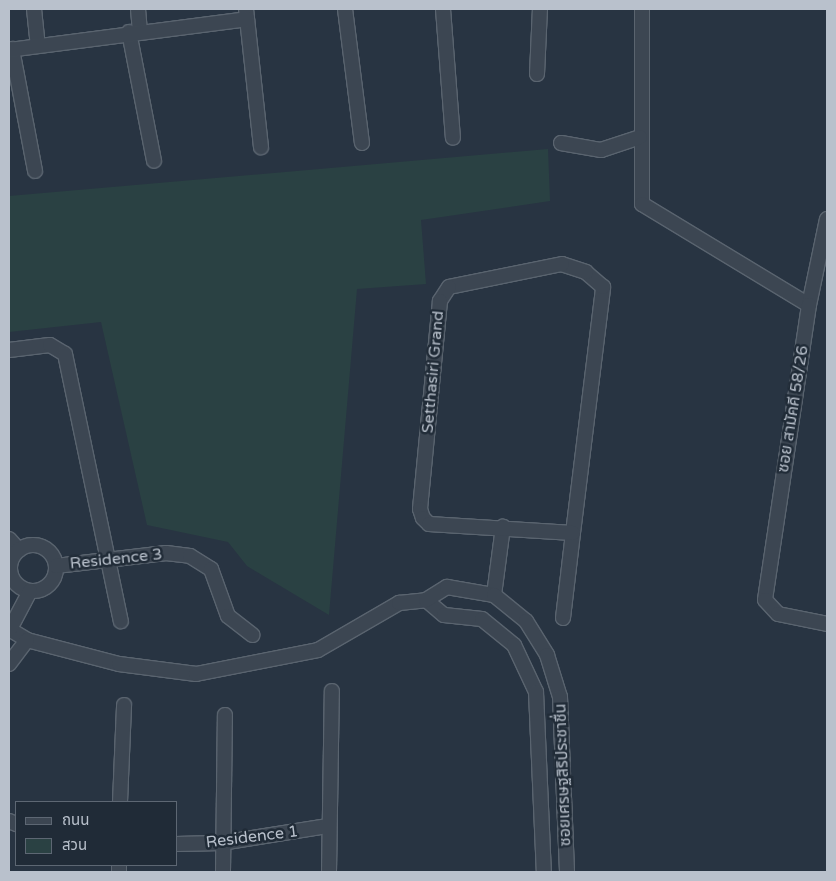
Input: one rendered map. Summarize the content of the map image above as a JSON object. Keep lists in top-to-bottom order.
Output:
{
  "streets": {
    "street": [
      "Setthasiri Grand",
      "ซอย สามัคคี 58/26",
      "Residence 3",
      "ซอยเศรษฐสิริประชาชื่น",
      "Residence 1"
    ]
  },
  "legend": ["ถนน", "สวน"]
}
